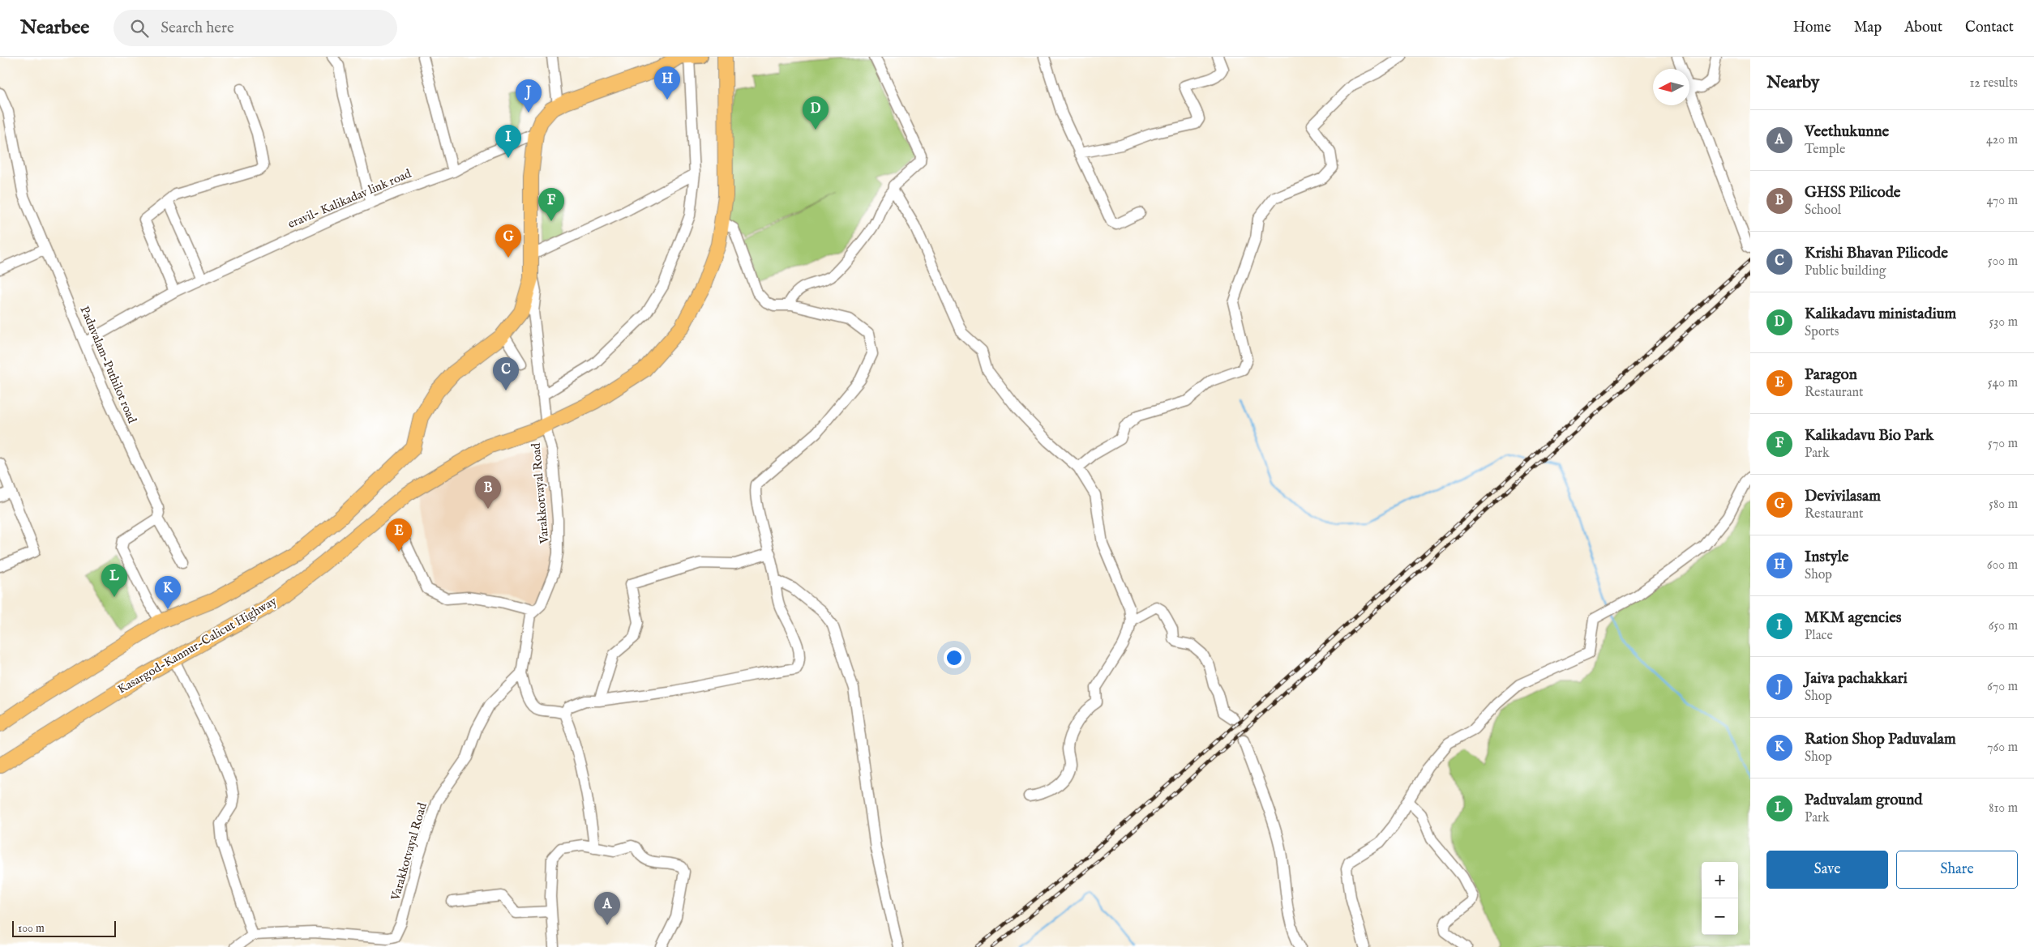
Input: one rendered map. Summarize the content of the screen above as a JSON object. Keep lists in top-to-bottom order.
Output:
{
  "streets": {
    "highway": ["Kasargod-Kannur-Calicut Highway"],
    "street": ["eravil- Kalikadav link road", "Paduvalam-Puthilot road", "Varakkotvayal Road"]
  },
  "crossings": [
    ["eravil- Kalikadav link road", "Paduvalam-Puthilot road"],
    ["Varakkotvayal Road", "Kasargod-Kannur-Calicut Highway"]
  ],
  "scale_bar": "100 m",
  "north": "left",
  "page": {
    "header": "Nearbee",
    "search": "Search here",
    "nav": [
      "Home",
      "Map",
      "About",
      "Contact"
    ],
    "heading": ["Nearby", "12 results"],
    "pins": [
      "H",
      "J",
      "D",
      "I",
      "F",
      "G",
      "C",
      "B",
      "E",
      "L",
      "K",
      "A"
    ],
    "list": [
      {
        "mark": "A",
        "name": "Veethukunne",
        "note": "Temple",
        "value": "420 m"
      },
      {
        "mark": "B",
        "name": "GHSS Pilicode",
        "note": "School",
        "value": "470 m"
      },
      {
        "mark": "C",
        "name": "Krishi Bhavan Pilicode",
        "note": "Public building",
        "value": "500 m"
      },
      {
        "mark": "D",
        "name": "Kalikadavu ministadium",
        "note": "Sports",
        "value": "530 m"
      },
      {
        "mark": "E",
        "name": "Paragon",
        "note": "Restaurant",
        "value": "540 m"
      },
      {
        "mark": "F",
        "name": "Kalikadavu Bio Park",
        "note": "Park",
        "value": "570 m"
      },
      {
        "mark": "G",
        "name": "Devivilasam",
        "note": "Restaurant",
        "value": "580 m"
      },
      {
        "mark": "H",
        "name": "Instyle",
        "note": "Shop",
        "value": "600 m"
      },
      {
        "mark": "I",
        "name": "MKM agencies",
        "note": "Place",
        "value": "650 m"
      },
      {
        "mark": "J",
        "name": "Jaiva pachakkari",
        "note": "Shop",
        "value": "670 m"
      },
      {
        "mark": "K",
        "name": "Ration Shop Paduvalam",
        "note": "Shop",
        "value": "760 m"
      },
      {
        "mark": "L",
        "name": "Paduvalam ground",
        "note": "Park",
        "value": "810 m"
      }
    ],
    "buttons": ["Save", "Share"],
    "map_buttons": ["+", "−"],
    "scale": "100 m"
  }
}
